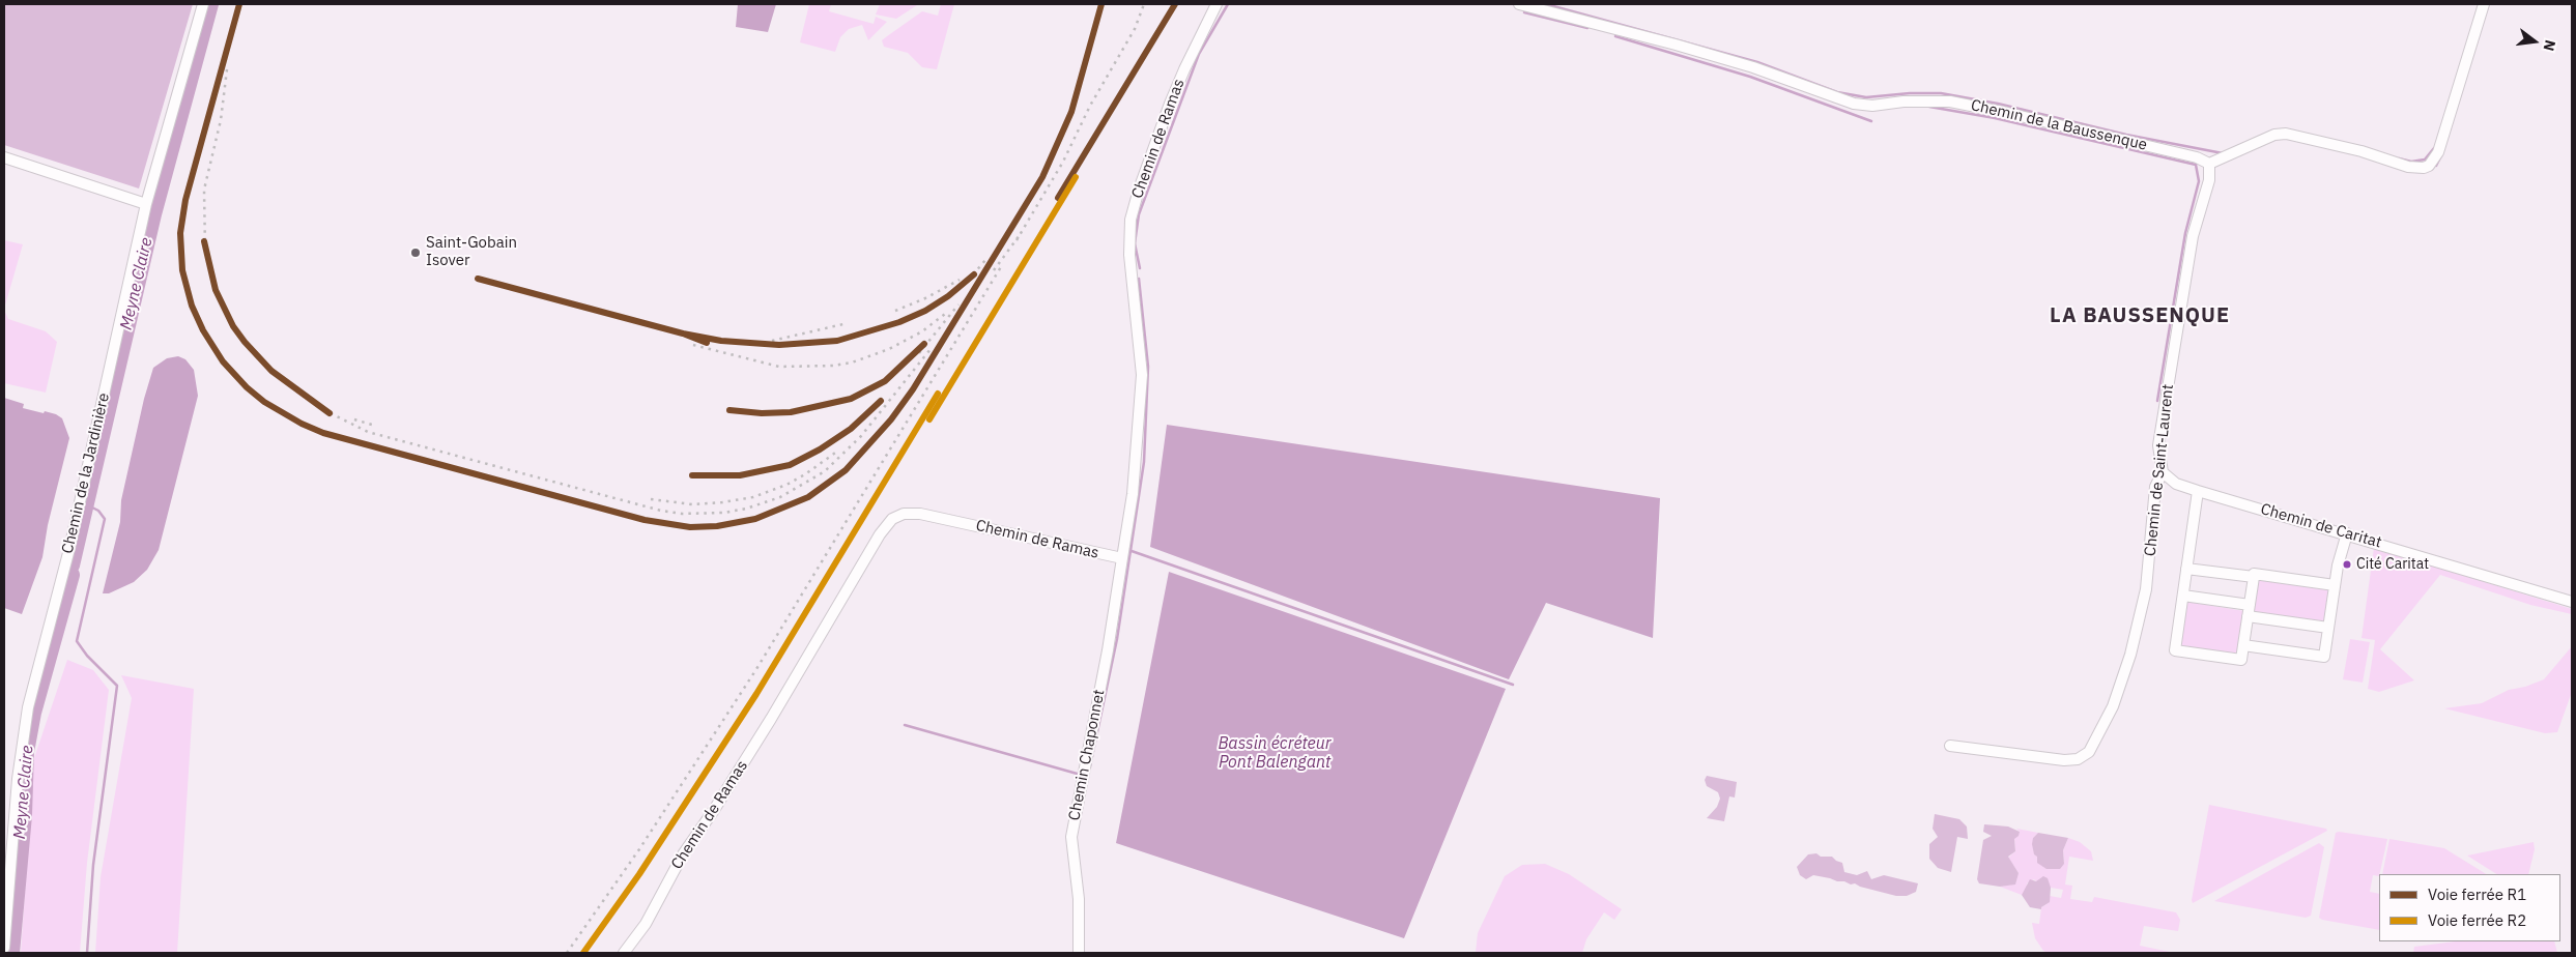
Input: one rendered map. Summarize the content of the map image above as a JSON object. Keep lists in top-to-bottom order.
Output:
{
  "streets": {
    "street": [
      "Chemin de la Baussenque",
      "Chemin de Ramas",
      "Chemin de Saint-Laurent",
      "Chemin de la Jardinière",
      "Chemin de Caritat",
      "Chemin Chaponnet"
    ]
  },
  "crossings": [
    ["Chemin de la Baussenque", "Chemin de Saint-Laurent"],
    ["Chemin de Ramas", "Chemin Chaponnet"],
    ["Chemin de Saint-Laurent", "Chemin de Caritat"]
  ],
  "districts": ["LA BAUSSENQUE"],
  "water": ["Meyne Claire", "Bassin écréteur Pont Balengant"],
  "places": ["Saint-Gobain Isover", "Cité Caritat"],
  "lines": ["rail line R1", "rail line R2"],
  "legend": ["Voie ferrée R1", "Voie ferrée R2"],
  "north": "right"
}
